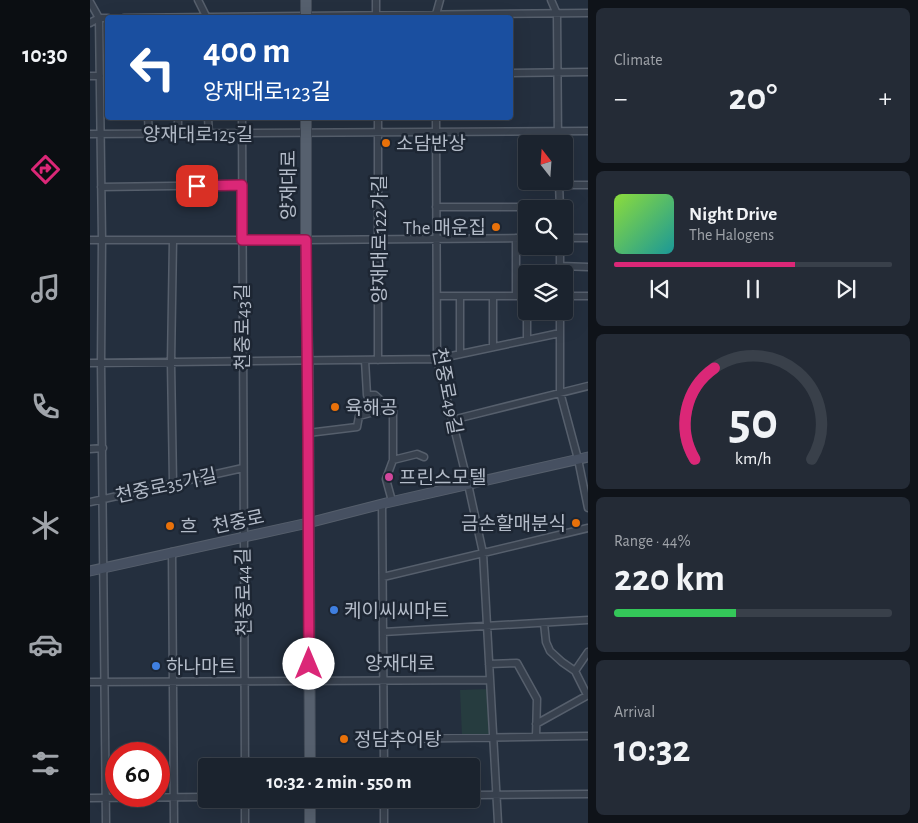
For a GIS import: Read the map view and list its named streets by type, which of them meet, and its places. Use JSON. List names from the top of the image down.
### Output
{
  "streets": {
    "main road": ["양재대로", "천중로"],
    "street": [
      "양재대로125길",
      "양재대로122가길",
      "천중로43길",
      "천중로49길",
      "천중로35가길",
      "천중로44길"
    ]
  },
  "crossings": [
    ["양재대로125길", "양재대로"],
    ["양재대로125길", "양재대로122가길"],
    ["양재대로125길", "천중로43길"],
    ["양재대로125길", "천중로49길"],
    ["양재대로", "천중로49길"],
    ["양재대로", "천중로"],
    ["천중로43길", "천중로35가길"],
    ["천중로43길", "천중로"],
    ["천중로43길", "천중로44길"],
    ["천중로49길", "천중로"],
    ["천중로", "천중로44길"]
  ],
  "places": [
    "소담반상",
    "The 매운집",
    "육해공",
    "프린스모텔",
    "금손할매분식",
    "흐",
    "케이씨씨마트",
    "하나마트",
    "정담추어탕"
  ],
  "north": "top",
  "page": {
    "tabs": "10:30",
    "tile": [
      "Climate",
      ["Range · 44%", "220 km"],
      ["Arrival", "10:32"]
    ],
    "turn": ["400 m", "양재대로123길"],
    "heat": ["−", "20°", "+"],
    "song": ["Night Drive", "The Halogens"],
    "limit": "60",
    "trip": "10:32 · 2 min · 550 m",
    "gauge": ["50", "km/h"]
  }
}
